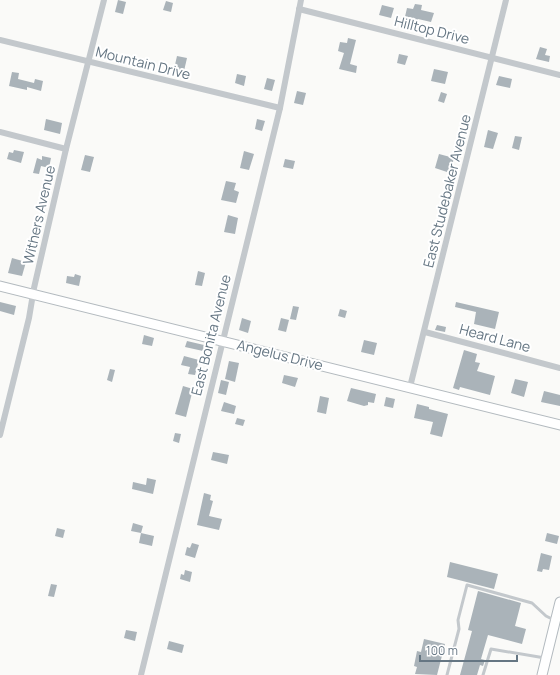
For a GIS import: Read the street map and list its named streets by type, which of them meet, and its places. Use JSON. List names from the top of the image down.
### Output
{
  "streets": {
    "street": [
      "Hilltop Drive",
      "Mountain Drive",
      "East Studebaker Avenue",
      "Withers Avenue",
      "East Bonita Avenue",
      "Heard Lane",
      "Angelus Drive"
    ]
  },
  "crossings": [
    ["Hilltop Drive", "East Studebaker Avenue"],
    ["Hilltop Drive", "East Bonita Avenue"],
    ["Mountain Drive", "Withers Avenue"],
    ["Mountain Drive", "East Bonita Avenue"],
    ["East Studebaker Avenue", "Heard Lane"],
    ["East Studebaker Avenue", "Angelus Drive"],
    ["Withers Avenue", "Angelus Drive"],
    ["East Bonita Avenue", "Angelus Drive"]
  ],
  "scale_bar": "100 m"
}
